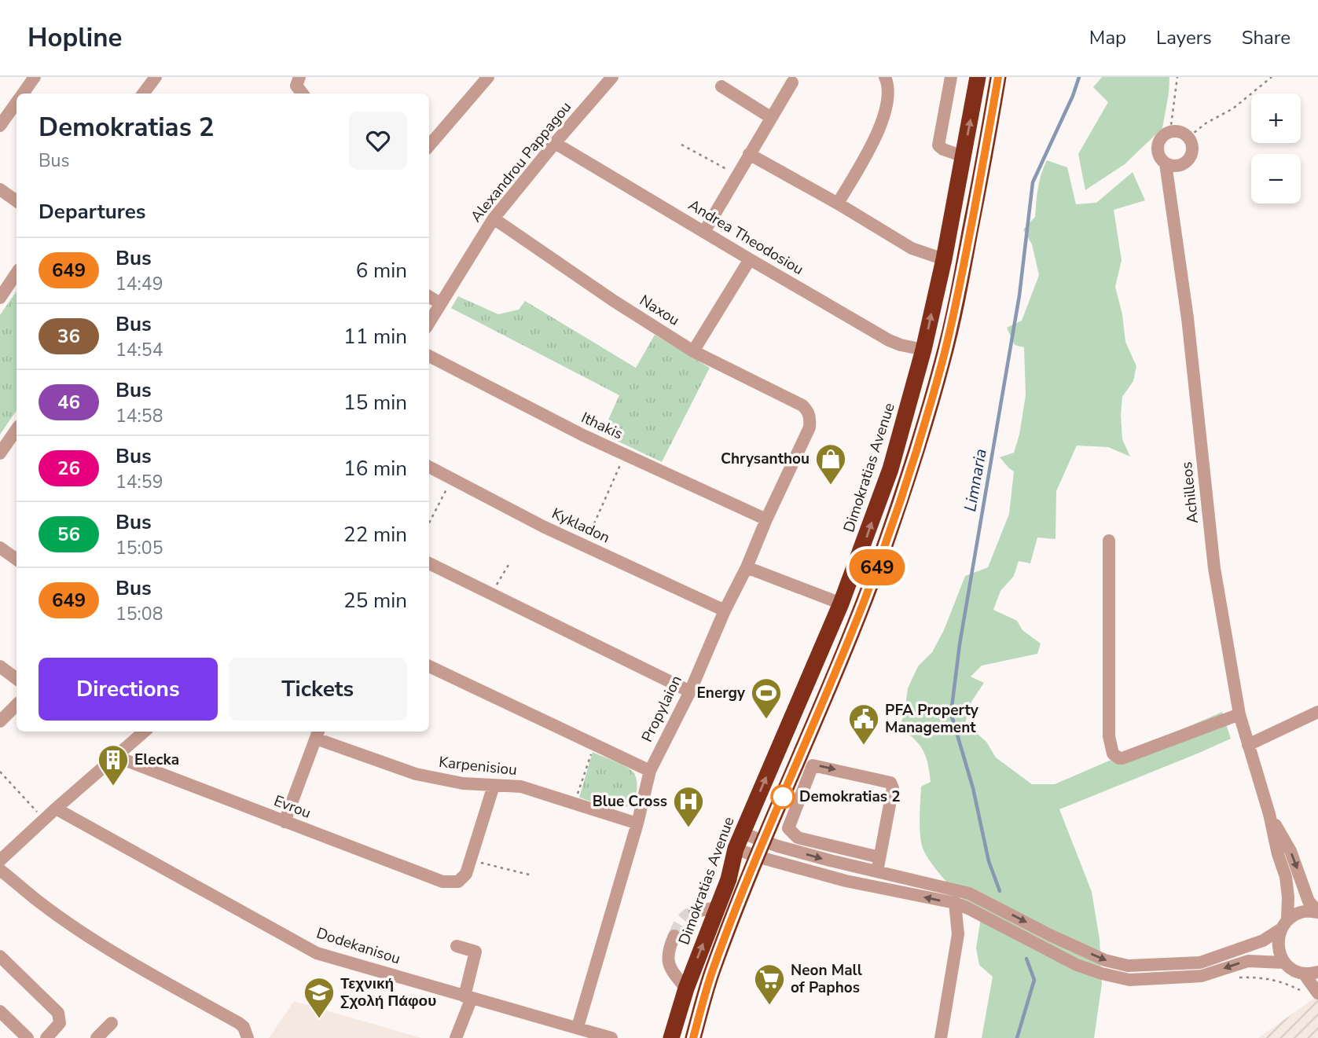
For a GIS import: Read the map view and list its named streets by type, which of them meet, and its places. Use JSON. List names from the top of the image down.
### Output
{
  "streets": {
    "highway": ["Dimokratias Avenue"],
    "street": [
      "Alexandrou Pappagou",
      "Andrea Theodosiou",
      "Naxou",
      "Ithakis",
      "Achilleos",
      "Kykladon",
      "Propylaion",
      "Karpenisiou",
      "Evrou",
      "Dodekanisou"
    ]
  },
  "crossings": [
    ["Alexandrou Pappagou", "Andrea Theodosiou"],
    ["Alexandrou Pappagou", "Naxou"],
    ["Andrea Theodosiou", "Dimokratias Avenue"],
    ["Naxou", "Propylaion"],
    ["Ithakis", "Propylaion"],
    ["Kykladon", "Propylaion"],
    ["Propylaion", "Karpenisiou"],
    ["Propylaion", "Dodekanisou"]
  ],
  "water": ["Limnaria"],
  "places": {
    "shop": ["Chrysanthou"],
    "sports": ["Energy"],
    "public building": ["PFA Property Management"],
    "building": ["Elecka"],
    "other": ["Demokratias 2"],
    "hospital": ["Blue Cross"],
    "supermarket": ["Neon Mall of Paphos"],
    "school or university": ["Τεχνική Σχολή Πάφου"]
  },
  "lines": ["bus line 649"],
  "page": {
    "header": "Hopline",
    "nav": ["Map", "Layers", "Share"],
    "on_map": "649",
    "map_buttons": ["+", "−"],
    "heading": [
      ["Demokratias 2", "Bus"],
      "Departures"
    ],
    "list": [
      {
        "mark": "649",
        "name": "Bus",
        "note": "14:49",
        "value": "6 min"
      },
      {
        "mark": "36",
        "name": "Bus",
        "note": "14:54",
        "value": "11 min"
      },
      {
        "mark": "46",
        "name": "Bus",
        "note": "14:58",
        "value": "15 min"
      },
      {
        "mark": "26",
        "name": "Bus",
        "note": "14:59",
        "value": "16 min"
      },
      {
        "mark": "56",
        "name": "Bus",
        "note": "15:05",
        "value": "22 min"
      },
      {
        "mark": "649",
        "name": "Bus",
        "note": "15:08",
        "value": "25 min"
      }
    ],
    "buttons": ["Directions", "Tickets"]
  }
}
